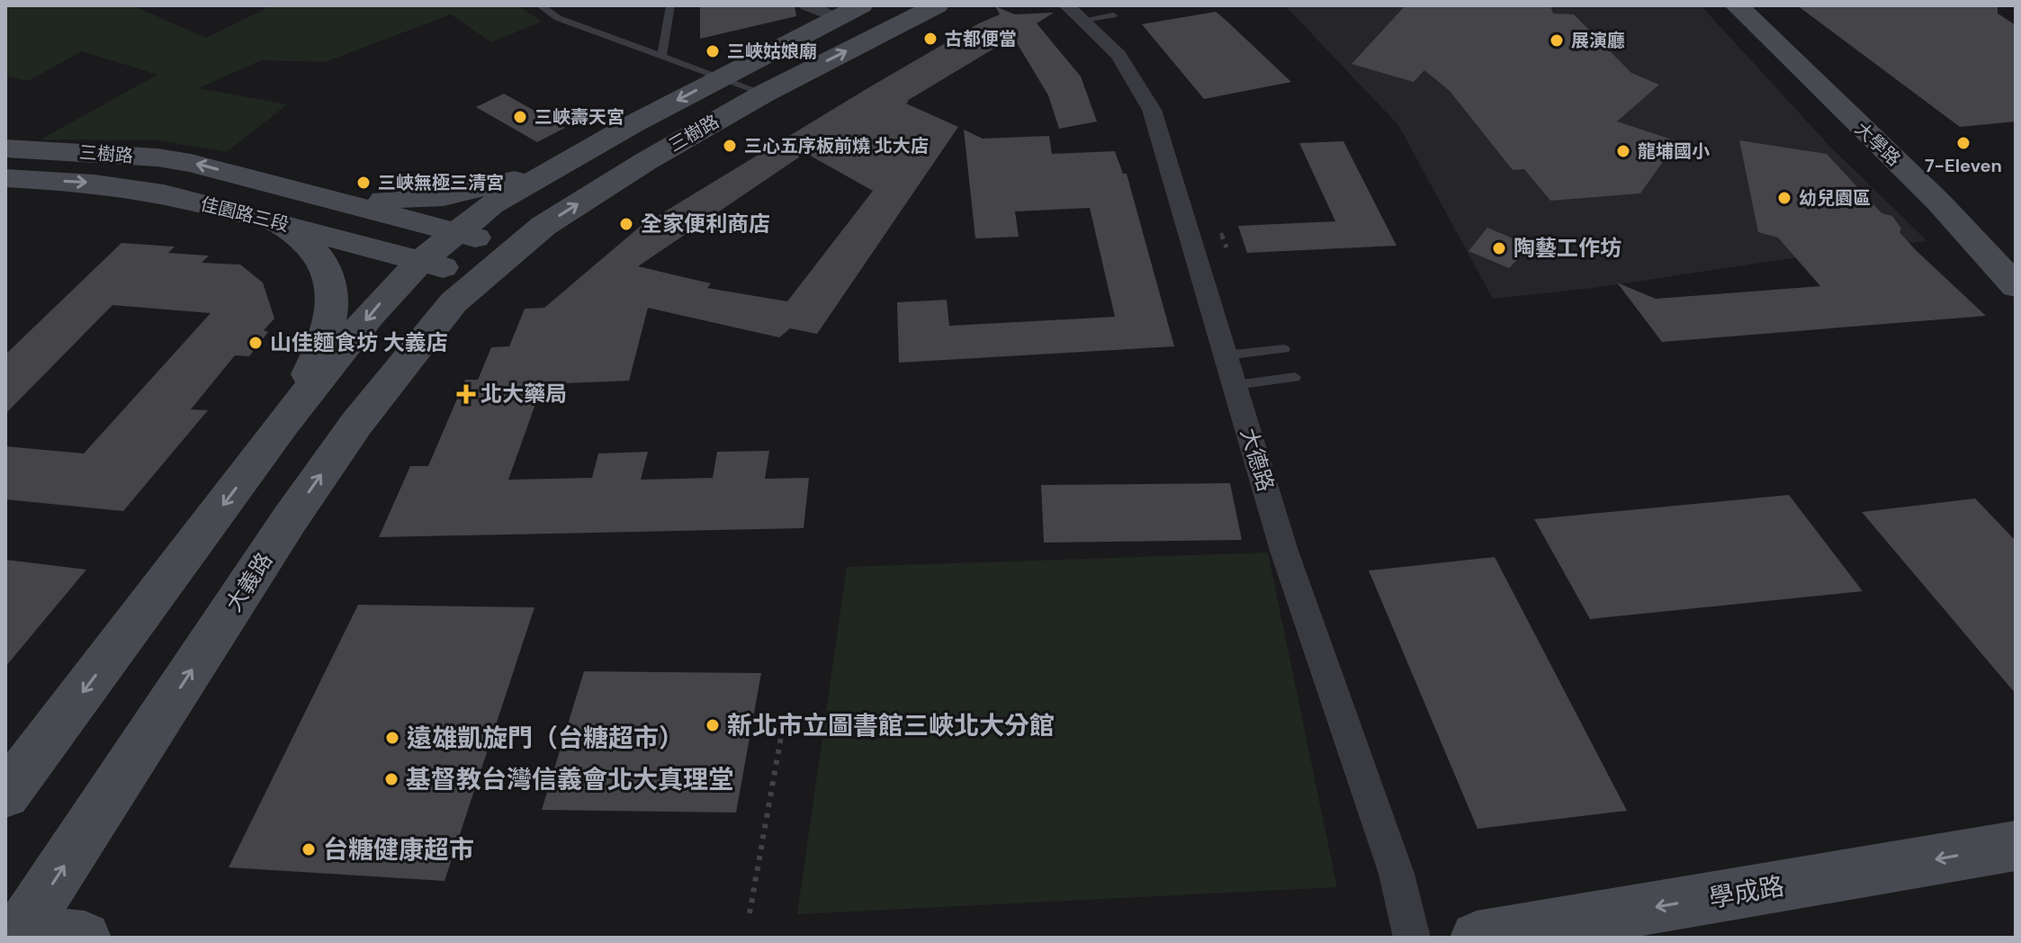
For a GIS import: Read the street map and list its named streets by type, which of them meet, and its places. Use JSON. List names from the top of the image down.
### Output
{
  "streets": {
    "street": [
      "三樹路",
      "大學路",
      "佳園路三段",
      "大德路",
      "大義路",
      "學成路"
    ]
  },
  "crossings": [
    ["三樹路", "大義路"],
    ["佳園路三段", "大義路"]
  ],
  "one_way": ["佳園路三段", "學成路"],
  "places": {
    "other": [
      "古都便當",
      "展演廳",
      "三峽姑娘廟",
      "三峽壽天宮",
      "7-Eleven",
      "三心五序板前燒 北大店",
      "龍埔國小",
      "三峽無極三清宮",
      "幼兒園區",
      "全家便利商店",
      "陶藝工作坊",
      "山佳麵食坊 大義店",
      "新北市立圖書館三峽北大分館",
      "遠雄凱旋門（台糖超市）",
      "基督教台灣信義會北大真理堂",
      "台糖健康超市"
    ],
    "health": ["北大藥局"]
  }
}
